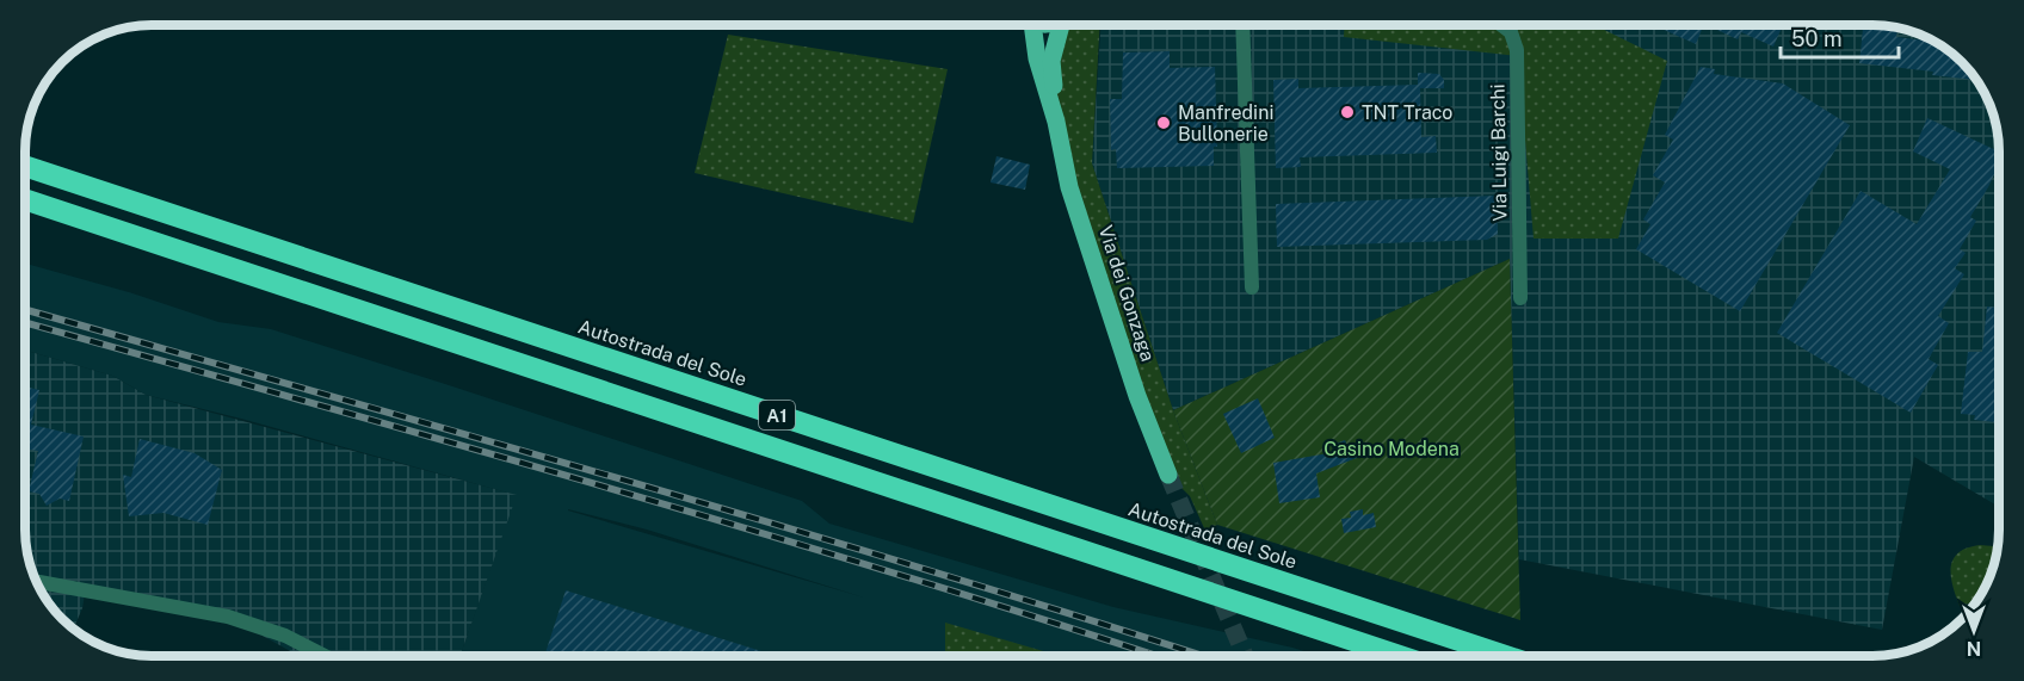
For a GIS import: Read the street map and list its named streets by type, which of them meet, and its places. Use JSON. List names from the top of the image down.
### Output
{
  "streets": {
    "highway": ["Autostrada del Sole", "A1"],
    "main road": ["Via dei Gonzaga"],
    "street": ["Via Luigi Barchi"]
  },
  "parks": ["Casino Modena"],
  "places": ["TNT Traco", "Manfredini Bullonerie"],
  "scale_bar": "50 m",
  "north": "bottom"
}
